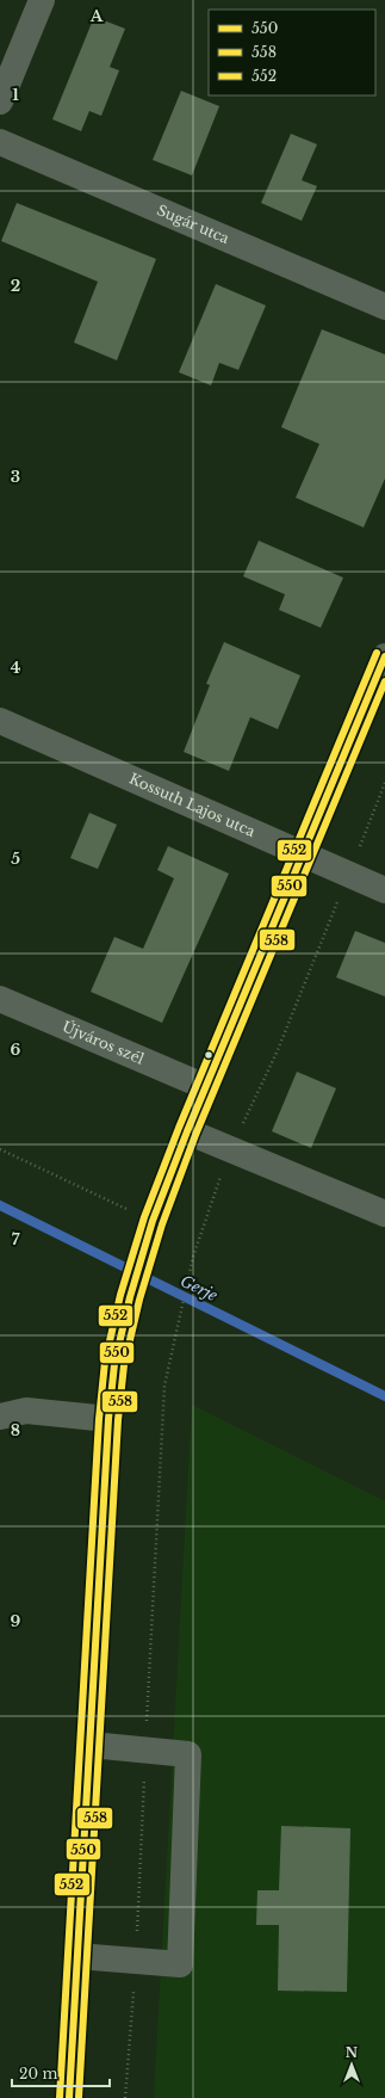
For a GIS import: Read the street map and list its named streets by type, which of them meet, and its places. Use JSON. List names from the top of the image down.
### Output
{
  "streets": {
    "street": ["Sugár utca", "Kossuth Lajos utca", "Újváros szél"]
  },
  "water": ["Gerje"],
  "lines": ["transit line 552", "transit line 550", "transit line 558"],
  "legend": ["550", "558", "552"],
  "scale_bar": "20 m",
  "north": "top",
  "grid": {
    "columns": ["A"],
    "rows": [
      "1",
      "2",
      "3",
      "4",
      "5",
      "6",
      "7",
      "8",
      "9"
    ]
  }
}
